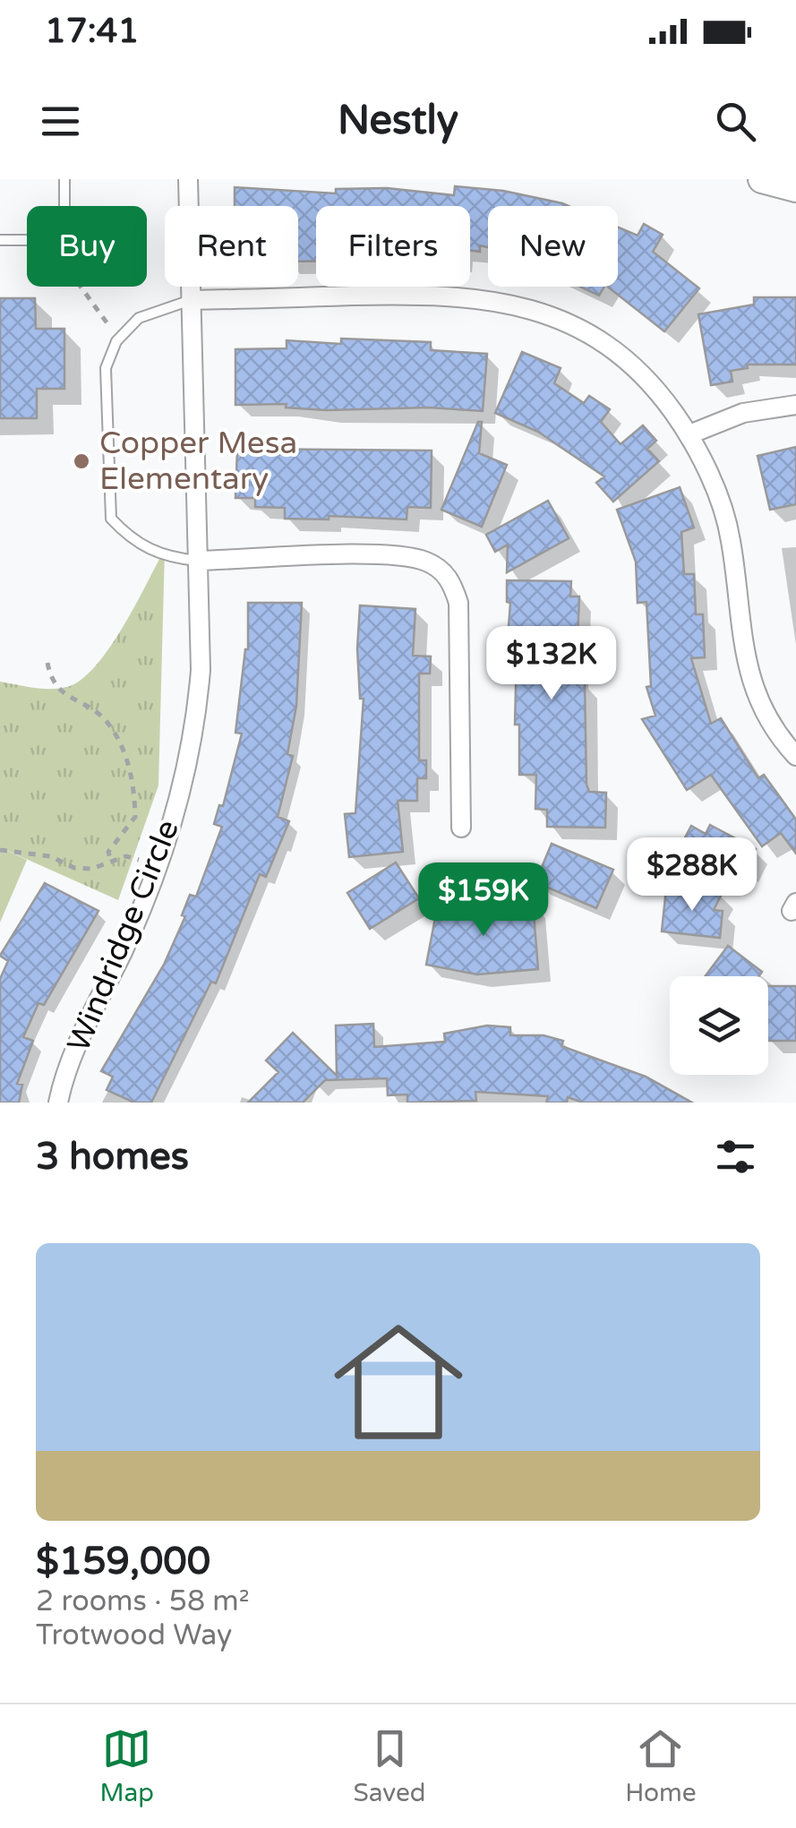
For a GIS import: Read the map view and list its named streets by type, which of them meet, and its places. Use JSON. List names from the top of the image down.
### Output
{
  "streets": {
    "street": ["Windridge Circle"]
  },
  "places": ["Copper Mesa Elementary"],
  "page": {
    "status": "17:41",
    "header": "Nestly",
    "chip": [
      "Buy",
      "Rent",
      "Filters",
      "New"
    ],
    "price": ["$132K", "$288K", "$159K"],
    "heading": "3 homes",
    "list": [
      {
        "name": "$159,000",
        "note": "2 rooms · 58 m² · Trotwood Way"
      }
    ],
    "tabs": ["Map", "Saved", "Home"]
  }
}
